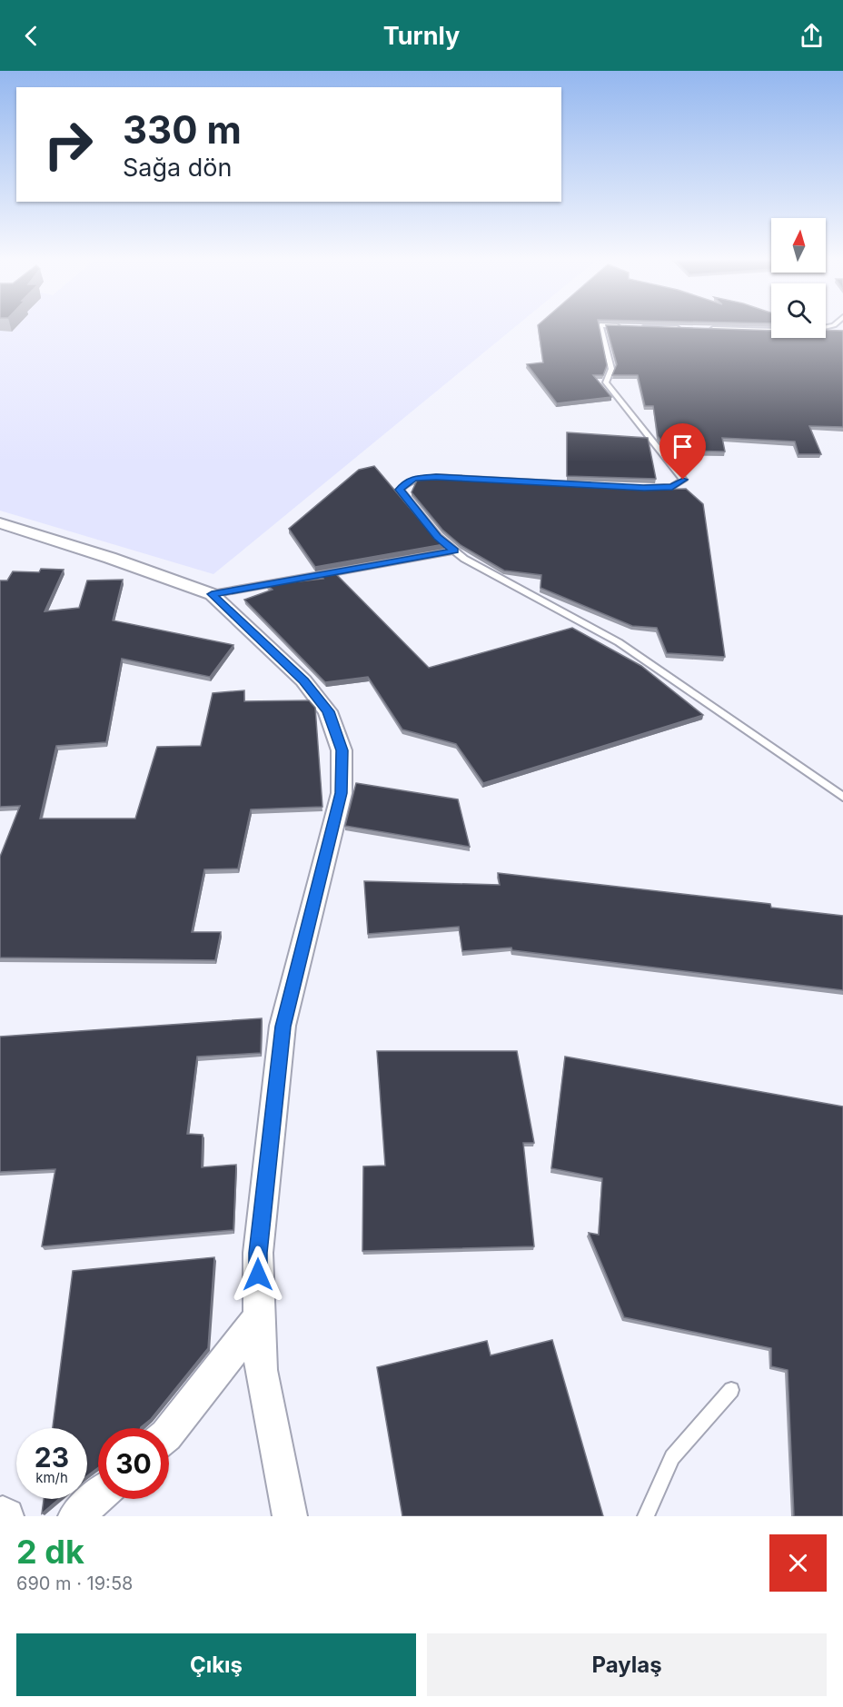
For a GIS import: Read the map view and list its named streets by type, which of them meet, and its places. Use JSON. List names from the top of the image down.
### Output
{
  "north": "top",
  "page": {
    "header": "Turnly",
    "turn": ["330 m", "Sağa dön"],
    "speed": "23 km/h",
    "limit": "30",
    "heading": ["2 dk", "690 m · 19:58"],
    "buttons": ["Çıkış", "Paylaş"]
  }
}
